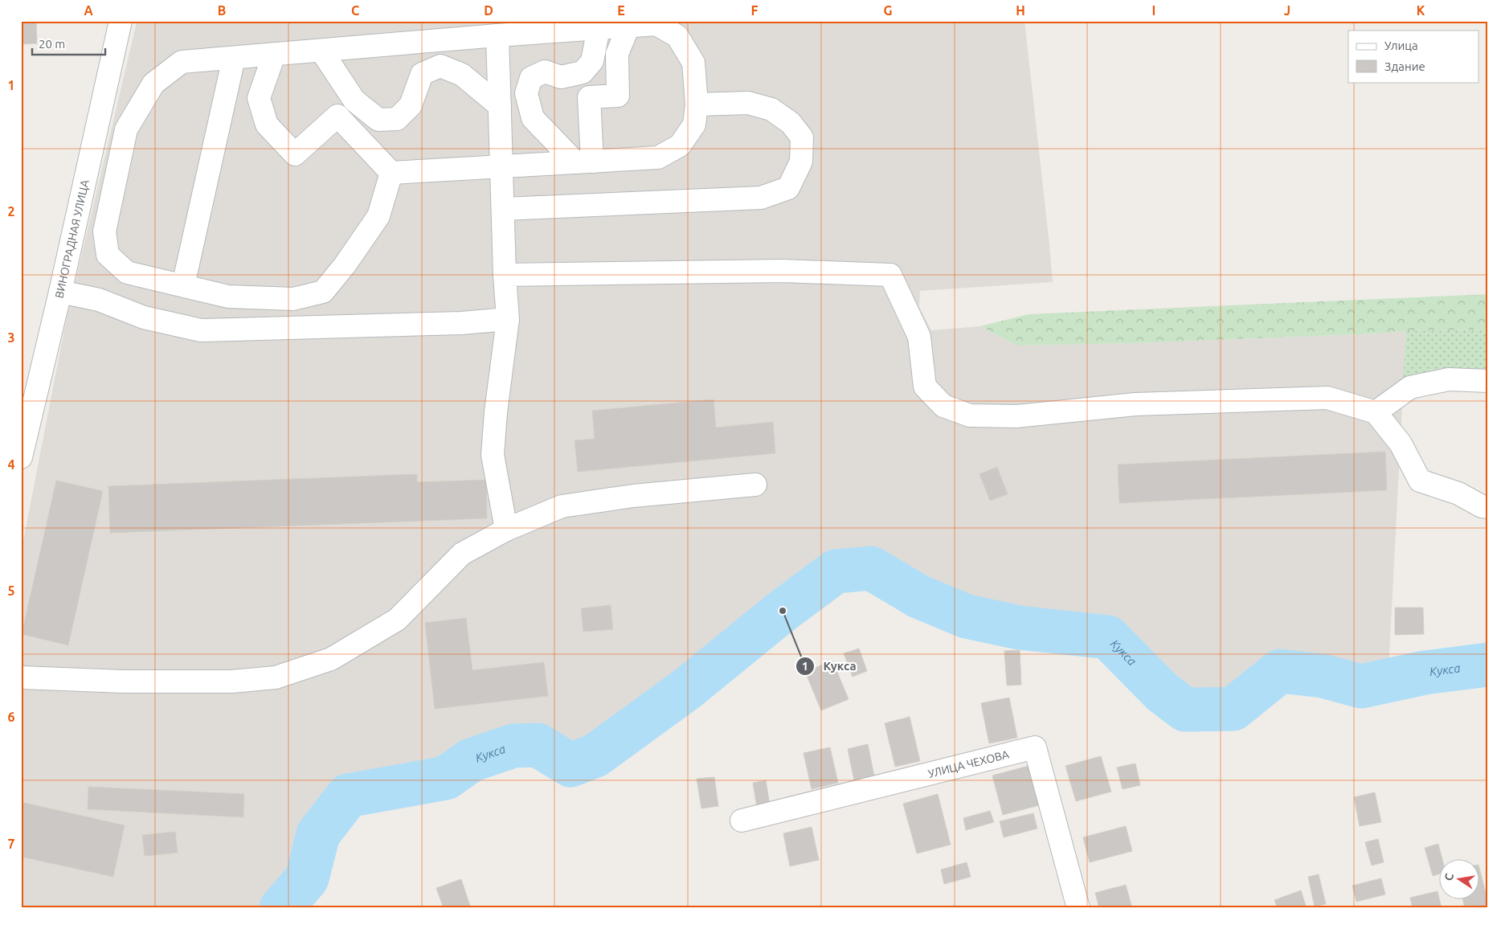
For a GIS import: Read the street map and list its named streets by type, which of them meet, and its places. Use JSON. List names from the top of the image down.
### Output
{
  "streets": {
    "street": ["ВИНОГРАДНАЯ УЛИЦА", "УЛИЦА ЧЕХОВА"]
  },
  "water": ["Кукса"],
  "places": ["Кукса"],
  "legend": ["Улица", "Здание"],
  "scale_bar": "20 m",
  "north": "left",
  "grid": {
    "columns": [
      "A",
      "B",
      "C",
      "D",
      "E",
      "F",
      "G",
      "H",
      "I",
      "J",
      "K"
    ],
    "rows": [
      "1",
      "2",
      "3",
      "4",
      "5",
      "6",
      "7"
    ]
  }
}
